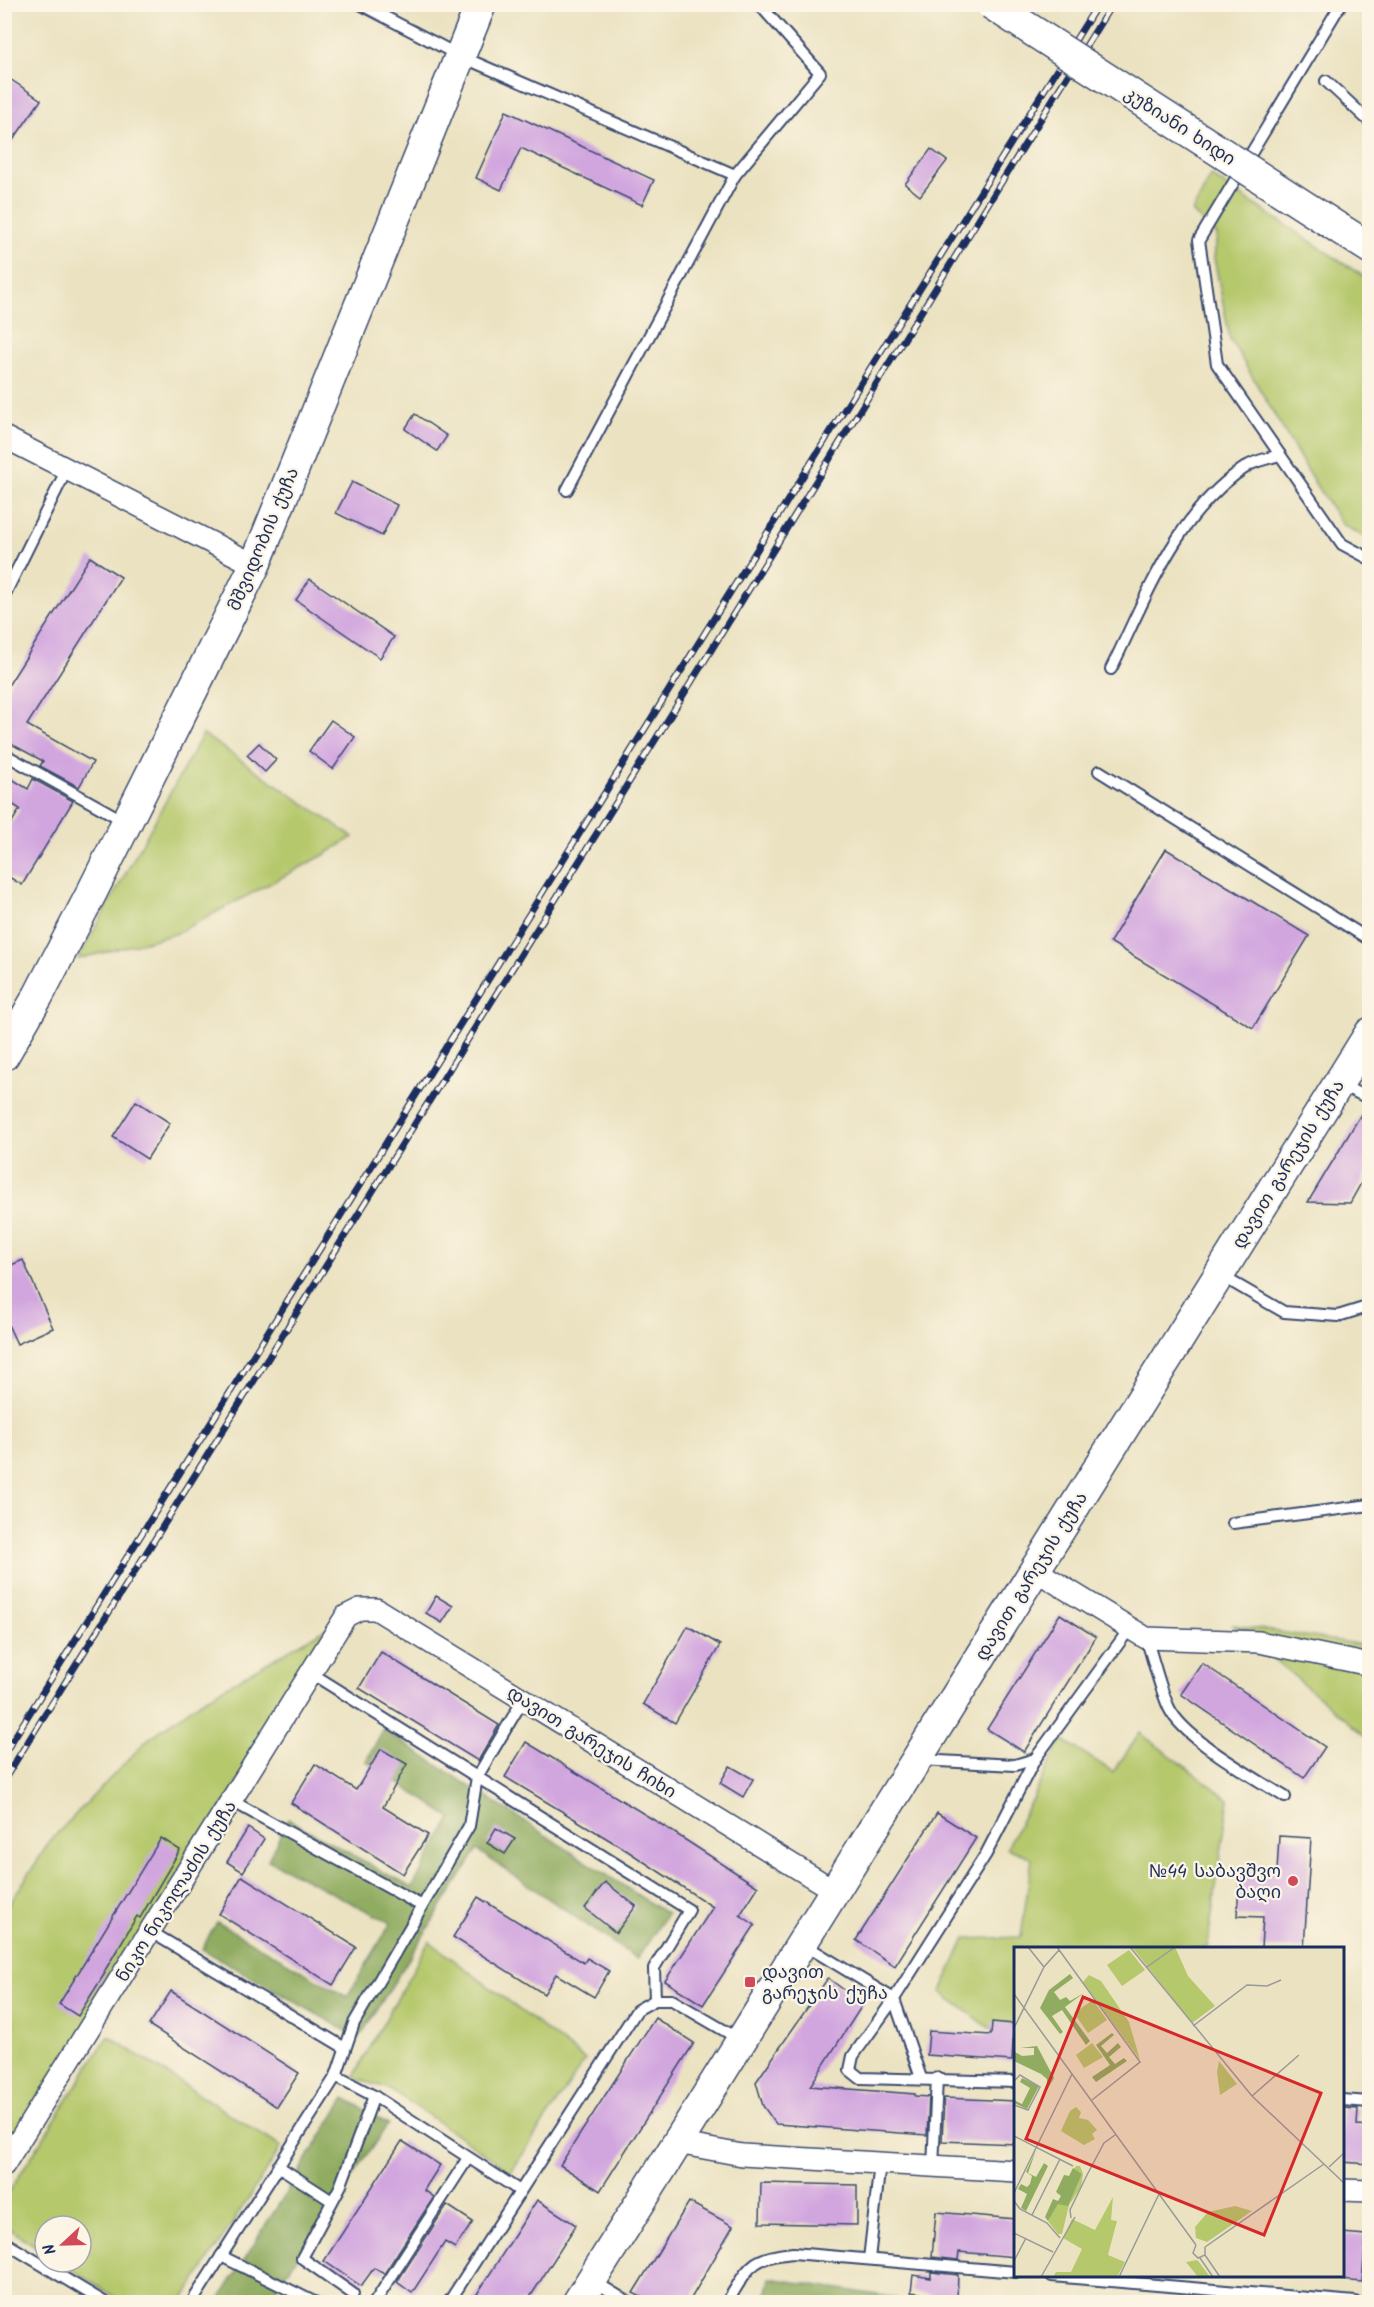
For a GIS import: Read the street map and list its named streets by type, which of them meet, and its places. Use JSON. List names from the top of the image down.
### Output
{
  "streets": {
    "main road": ["კუზიანი ხიდი", "მშვიდობის ქუჩა", "დავით გარეჯის ქუჩა"],
    "street": ["დავით გარეჯის ჩიხი", "ნიკო ნიკოლაძის ქუჩა"]
  },
  "crossings": [
    ["დავით გარეჯის ქუჩა", "დავით გარეჯის ჩიხი"],
    ["დავით გარეჯის ჩიხი", "ნიკო ნიკოლაძის ქუჩა"]
  ],
  "places": {
    "other": ["№44 საბავშვო ბაღი"],
    "transit": ["დავით გარეჯის ქუჩა"]
  },
  "north": "left"
}
